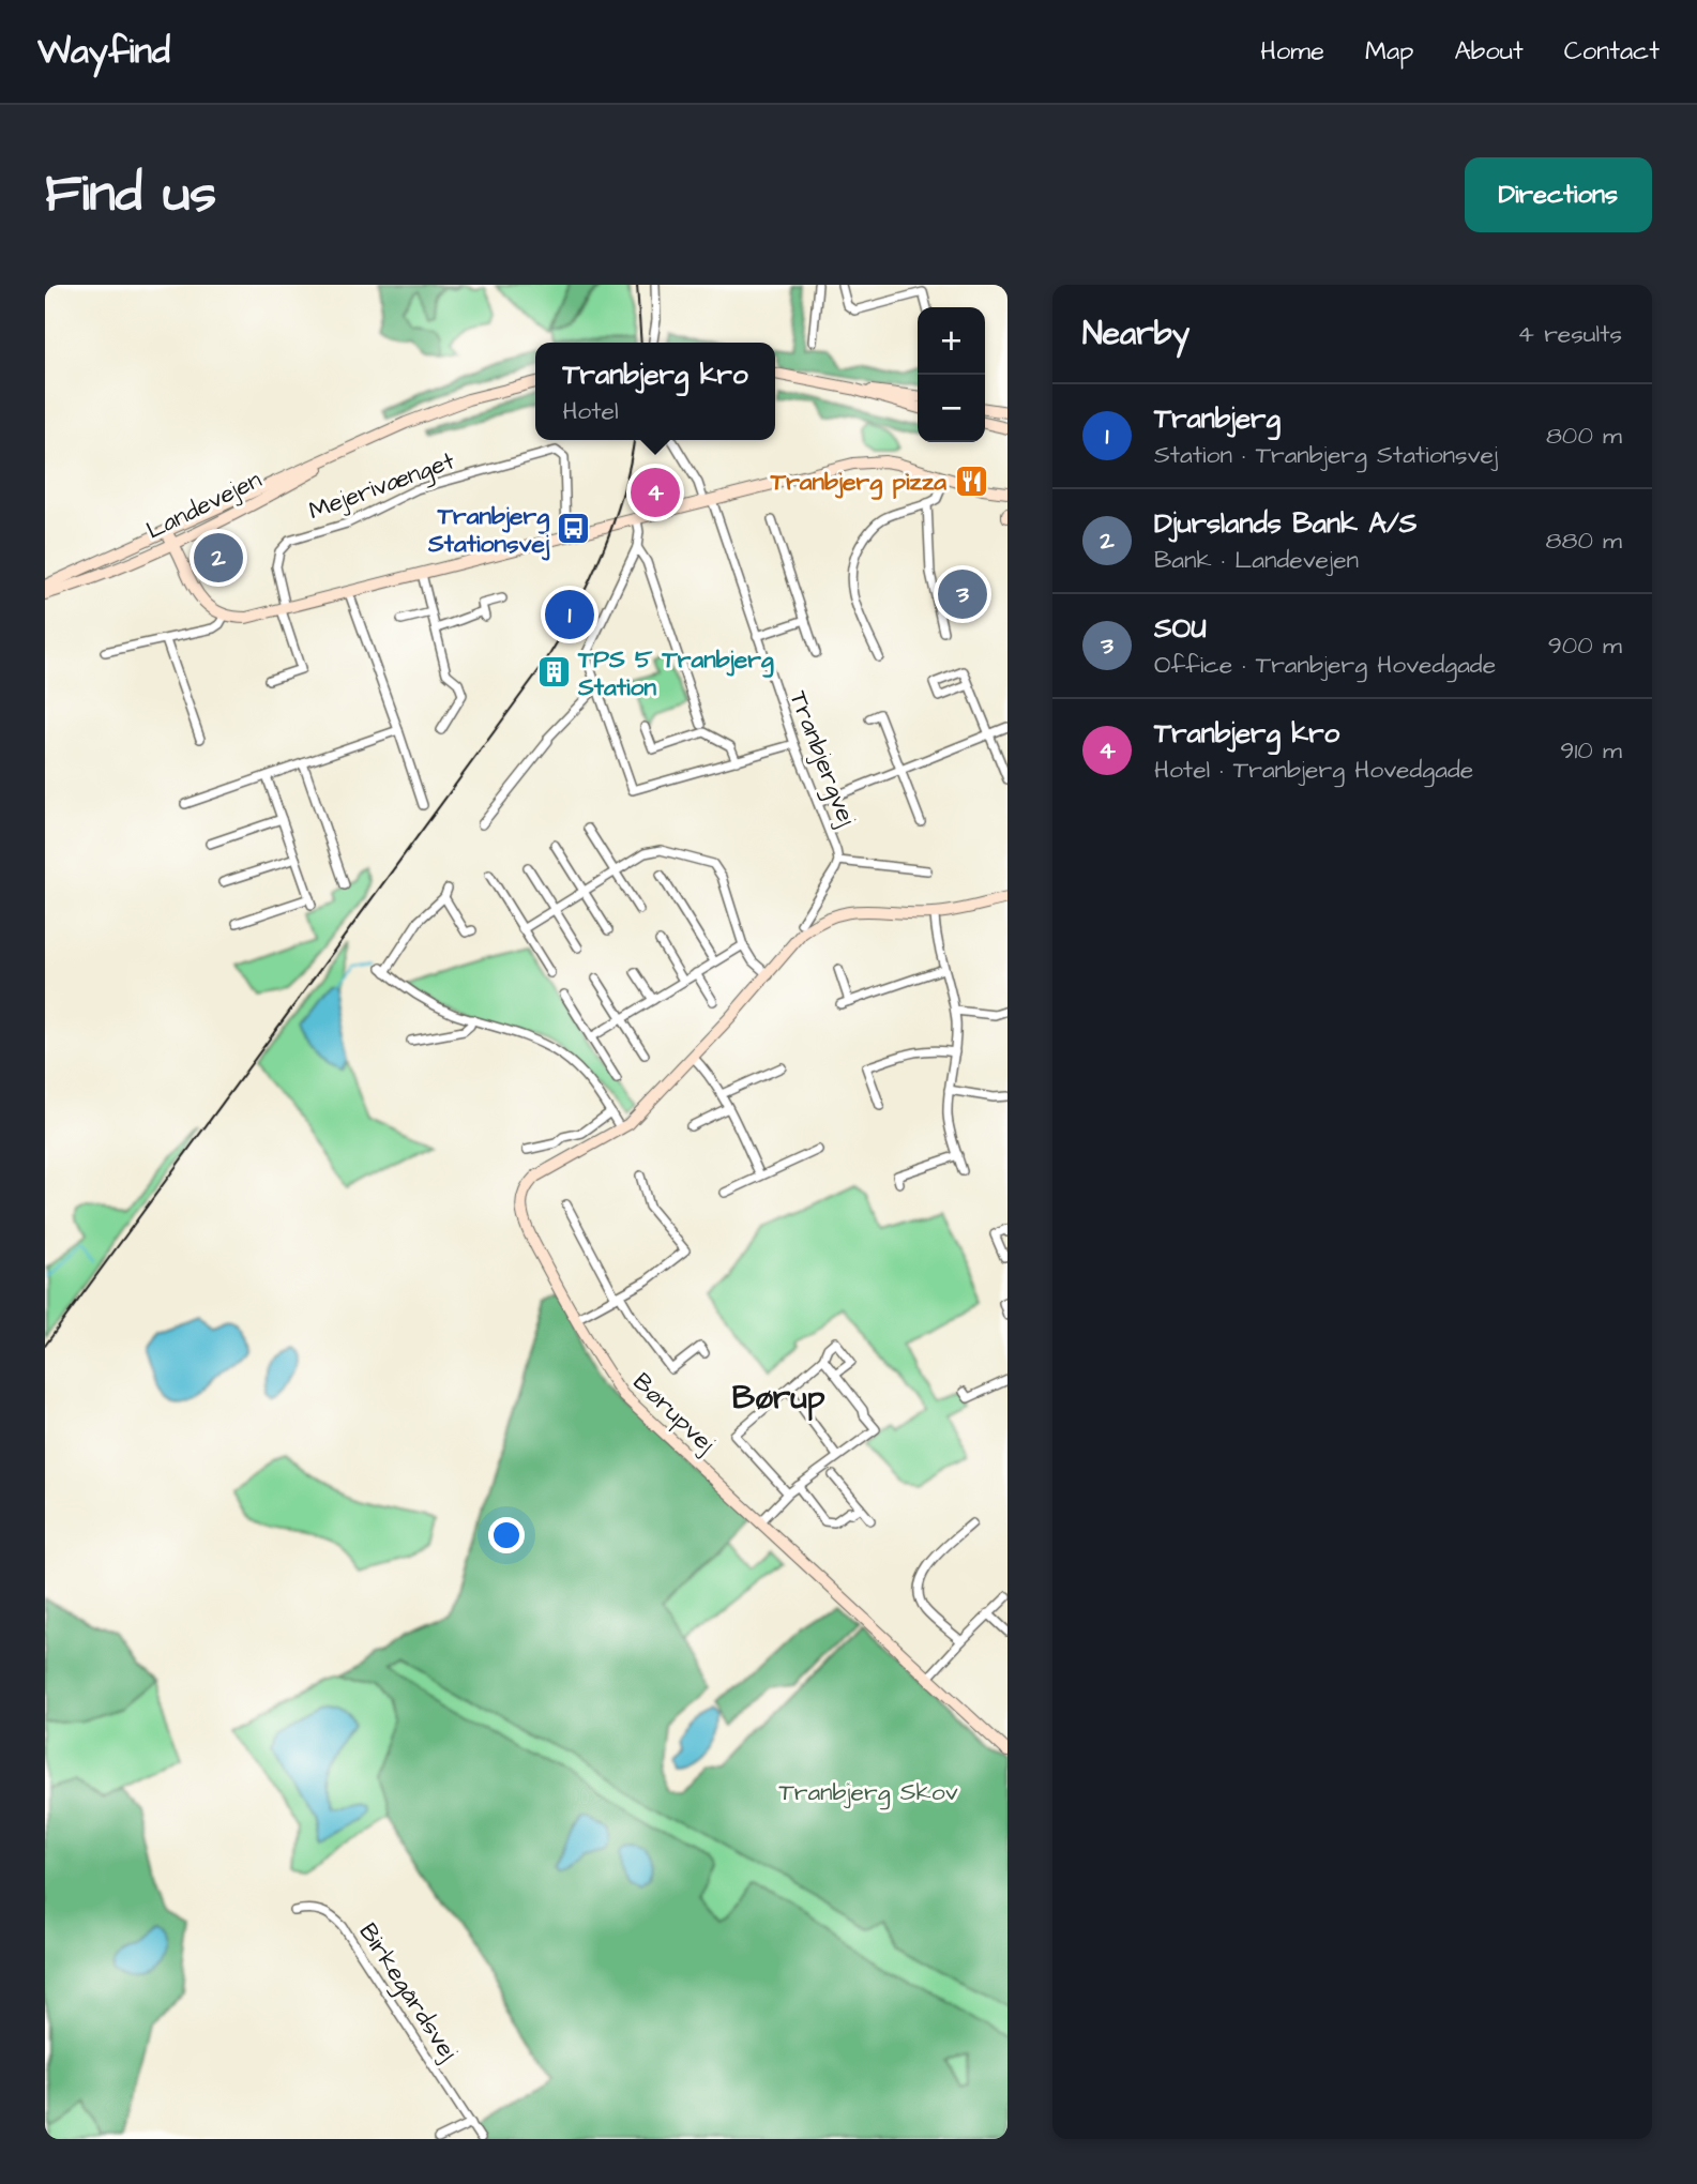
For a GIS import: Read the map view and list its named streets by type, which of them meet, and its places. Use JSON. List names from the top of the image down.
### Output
{
  "streets": {
    "street": [
      "Mejerivænget",
      "Landevejen",
      "Tranbjergvej",
      "Børupvej",
      "Birkegårdsvej"
    ]
  },
  "districts": ["Børup"],
  "parks": ["Tranbjerg Skov"],
  "places": {
    "restaurant": ["Tranbjerg pizza"],
    "bus stop": ["Tranbjerg Stationsvej"],
    "building": ["TPS 5 Tranbjerg Station"]
  },
  "page": {
    "header": "Wayfind",
    "nav": [
      "Home",
      "Map",
      "About",
      "Contact"
    ],
    "buttons": "Directions",
    "title": "Find us",
    "heading": ["Nearby", "4 results"],
    "map_buttons": ["+", "−"],
    "popup": ["Tranbjerg kro", "Hotel"],
    "list": [
      {
        "mark": "1",
        "name": "Tranbjerg",
        "note": "Station · Tranbjerg Stationsvej",
        "value": "800 m"
      },
      {
        "mark": "2",
        "name": "Djurslands Bank A/S",
        "note": "Bank · Landevejen",
        "value": "880 m"
      },
      {
        "mark": "3",
        "name": "SOU",
        "note": "Office · Tranbjerg Hovedgade",
        "value": "900 m"
      },
      {
        "mark": "4",
        "name": "Tranbjerg kro",
        "note": "Hotel · Tranbjerg Hovedgade",
        "value": "910 m"
      }
    ],
    "pins": [
      "4",
      "2",
      "3",
      "1"
    ]
  }
}
